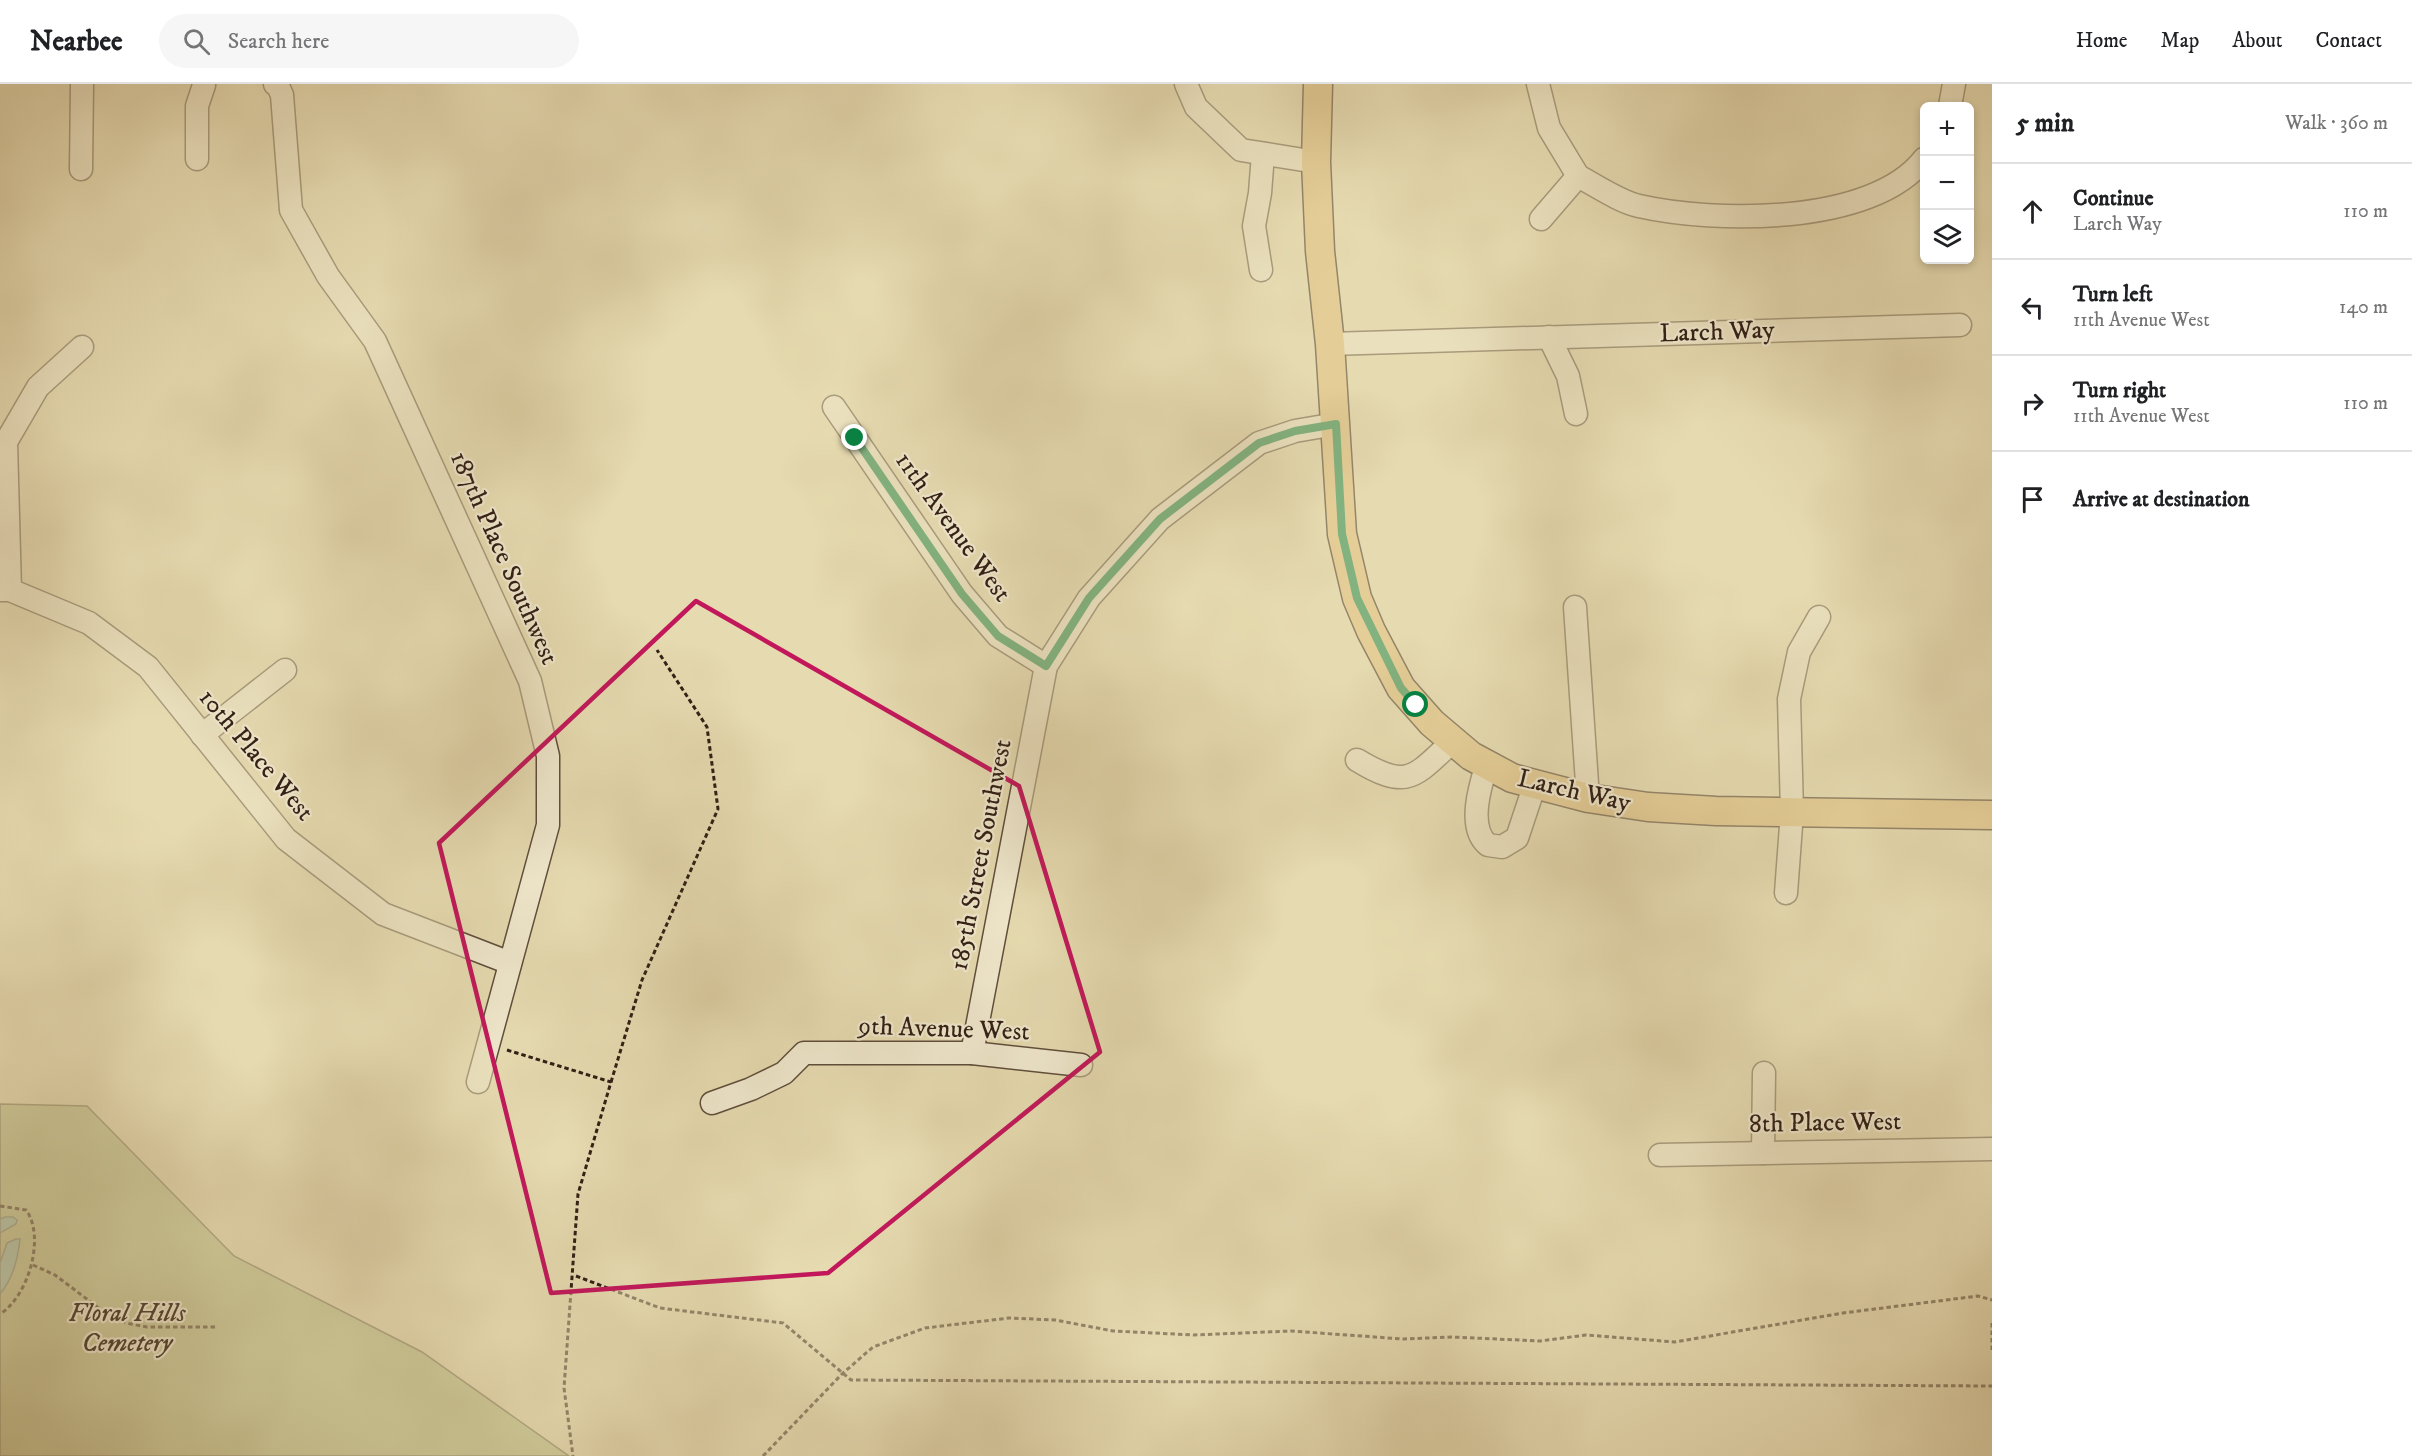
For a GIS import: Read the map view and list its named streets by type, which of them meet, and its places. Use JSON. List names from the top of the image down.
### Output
{
  "streets": {
    "main road": ["Larch Way"],
    "street": [
      "11th Avenue West",
      "187th Place Southwest",
      "10th Place West",
      "185th Street Southwest",
      "9th Avenue West",
      "8th Place West"
    ]
  },
  "crossings": [
    ["11th Avenue West", "185th Street Southwest"],
    ["187th Place Southwest", "10th Place West"],
    ["185th Street Southwest", "9th Avenue West"]
  ],
  "parks": ["Floral Hills Cemetery"],
  "page": {
    "header": "Nearbee",
    "search": "Search here",
    "nav": [
      "Home",
      "Map",
      "About",
      "Contact"
    ],
    "heading": ["5 min", "Walk · 360 m"],
    "map_buttons": ["+", "−"],
    "list": [
      ["Continue", "Larch Way", "110 m"],
      ["Turn left", "11th Avenue West", "140 m"],
      ["Turn right", "11th Avenue West", "110 m"],
      "Arrive at destination"
    ]
  }
}
